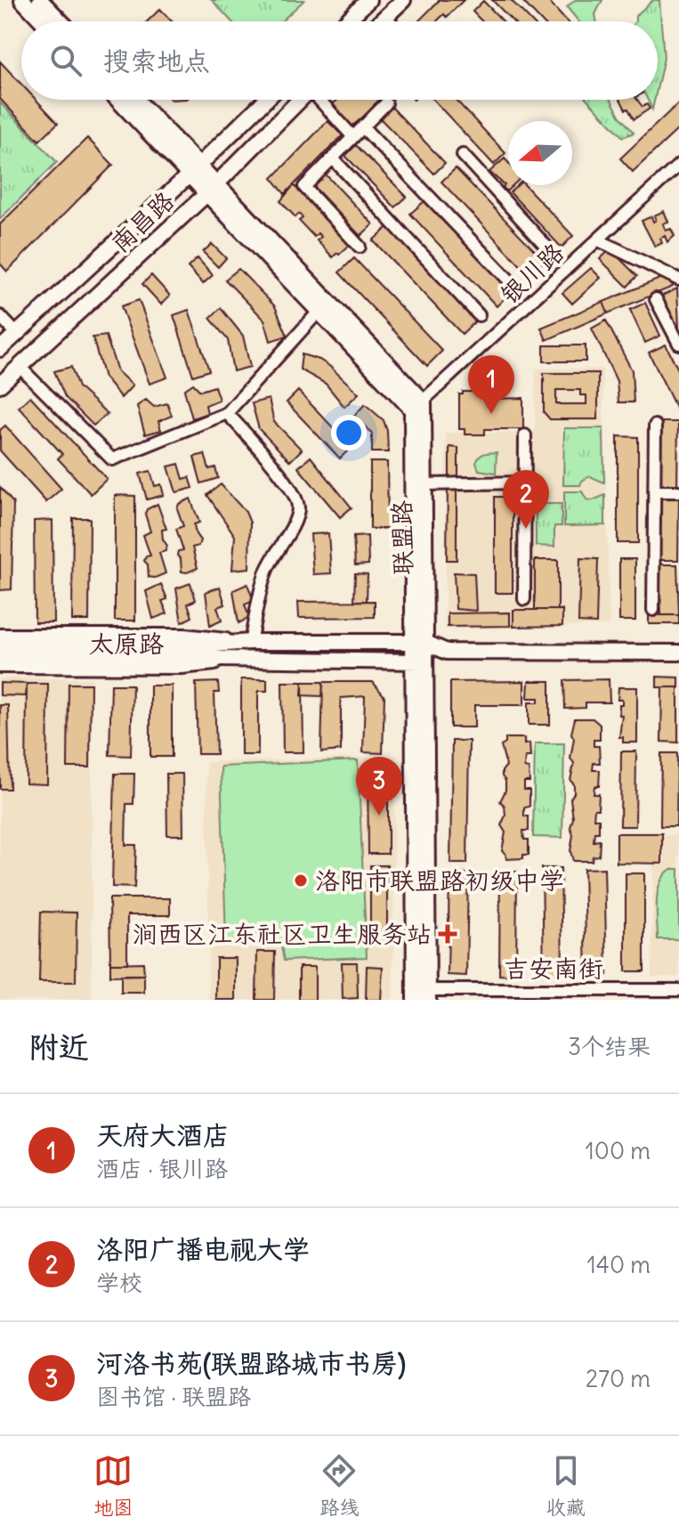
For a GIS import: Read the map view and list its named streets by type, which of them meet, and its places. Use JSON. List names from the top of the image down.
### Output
{
  "streets": {
    "main road": ["南昌路", "联盟路", "太原路"],
    "street": ["银川路", "吉安南街"]
  },
  "crossings": [
    ["银川路", "联盟路"],
    ["联盟路", "太原路"],
    ["联盟路", "吉安南街"]
  ],
  "places": {
    "other": ["洛阳市联盟路初级中学"],
    "health": ["涧西区江东社区卫生服务站"]
  },
  "north": "left",
  "page": {
    "search": "搜索地点",
    "pins": ["1", "2", "3"],
    "heading": ["附近", "3个结果"],
    "list": [
      {
        "mark": "1",
        "name": "天府大酒店",
        "note": "酒店 · 银川路",
        "value": "100 m"
      },
      {
        "mark": "2",
        "name": "洛阳广播电视大学",
        "note": "学校",
        "value": "140 m"
      },
      {
        "mark": "3",
        "name": "河洛书苑(联盟路城市书房)",
        "note": "图书馆 · 联盟路",
        "value": "270 m"
      }
    ],
    "nav": ["地图", "路线", "收藏"]
  }
}
